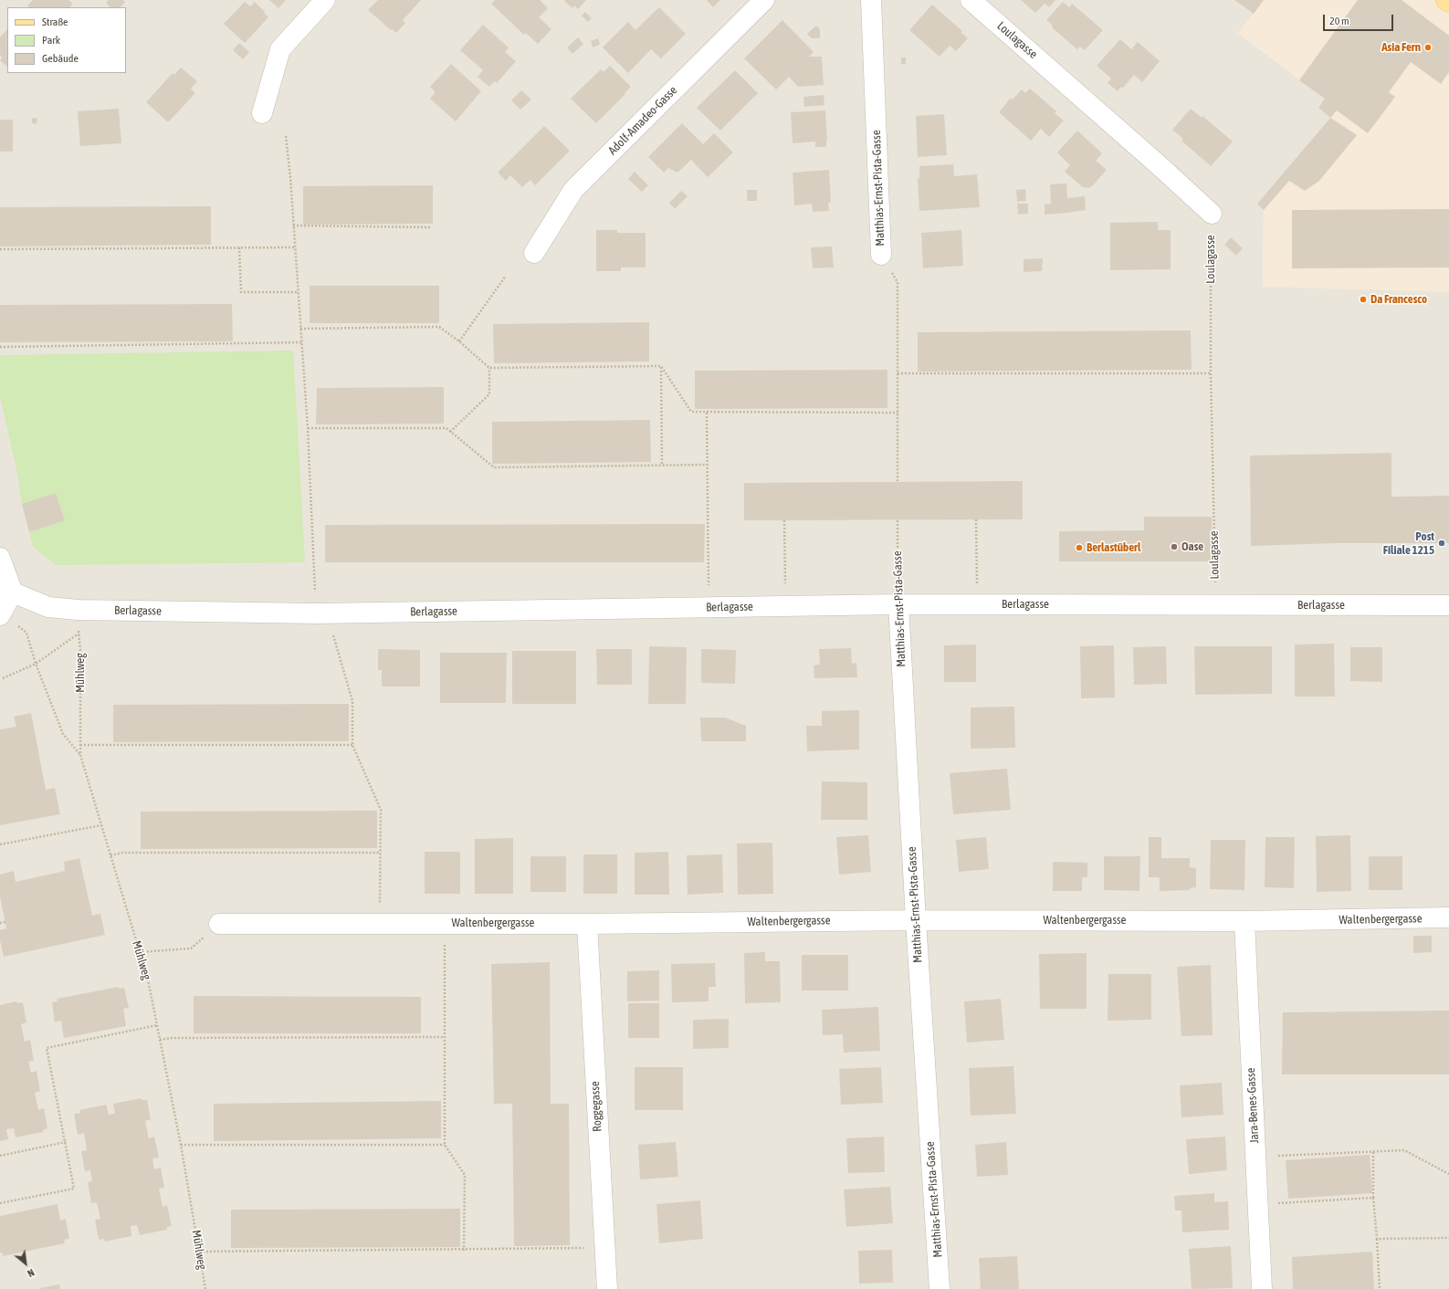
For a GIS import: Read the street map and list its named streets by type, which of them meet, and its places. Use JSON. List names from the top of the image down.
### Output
{
  "streets": {
    "street": [
      "Loulagasse",
      "Adolf-Amadeo-Gasse",
      "Matthias-Ernst-Pista-Gasse",
      "Berlagasse",
      "Waltenbergergasse",
      "Jara-Benes-Gasse",
      "Roggegasse"
    ],
    "path": ["Mühlweg"]
  },
  "crossings": [
    ["Loulagasse", "Berlagasse"],
    ["Matthias-Ernst-Pista-Gasse", "Berlagasse"],
    ["Matthias-Ernst-Pista-Gasse", "Waltenbergergasse"],
    ["Waltenbergergasse", "Jara-Benes-Gasse"],
    ["Waltenbergergasse", "Roggegasse"]
  ],
  "places": [
    "Asia Fern",
    "Da Francesco",
    "Post Filiale 1215",
    "Oase",
    "Berlastüberl"
  ],
  "legend": ["Straße", "Park", "Gebäude"],
  "scale_bar": "20 m",
  "north": "bottom right"
}
